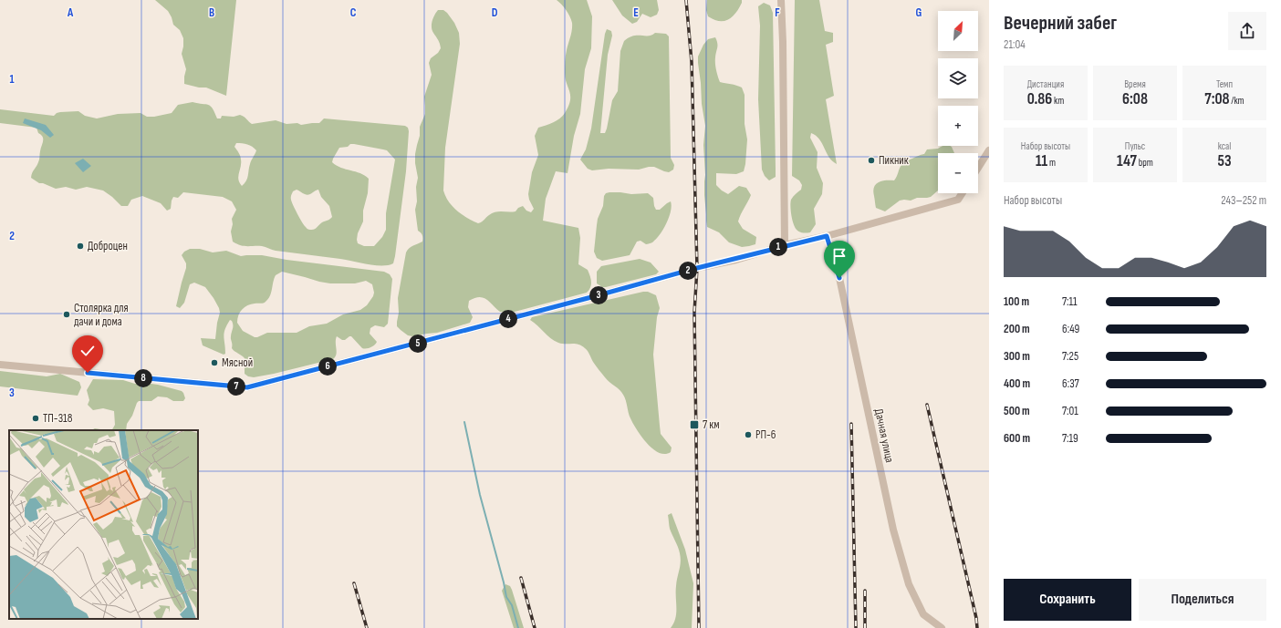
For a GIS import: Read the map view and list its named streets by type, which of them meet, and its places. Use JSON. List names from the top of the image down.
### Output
{
  "streets": {
    "street": ["Дачная улица"]
  },
  "places": {
    "other": [
      "Пикник",
      "Доброцен",
      "Столярка для дачи и дома",
      "Мясной",
      "ТП-318",
      "РП-6"
    ],
    "transit": ["7 км"]
  },
  "north": "top right",
  "page": {
    "heading": ["Вечерний забег", "21:04"],
    "map_buttons": ["+", "−"],
    "stats": [
      ["Дистанция", "0.86 km"],
      ["Время", "6:08"],
      ["Темп", "7:08 /km"],
      ["Набор высоты", "11 m"],
      ["Пульс", "147 bpm"],
      ["kcal", "53"]
    ],
    "chart": ["Набор высоты", "243–252 m"],
    "pins": [
      "1",
      "2",
      "3",
      "4",
      "5",
      "6",
      "8",
      "7"
    ],
    "list": [
      {
        "name": "100 m",
        "note": "7:11"
      },
      {
        "name": "200 m",
        "note": "6:49"
      },
      {
        "name": "300 m",
        "note": "7:25"
      },
      {
        "name": "400 m",
        "note": "6:37"
      },
      {
        "name": "500 m",
        "note": "7:01"
      },
      {
        "name": "600 m",
        "note": "7:19"
      }
    ],
    "buttons": ["Сохранить", "Поделиться"]
  },
  "grid": {
    "columns": [
      "A",
      "B",
      "C",
      "D",
      "E",
      "F",
      "G"
    ],
    "rows": ["1", "2", "3"]
  }
}
